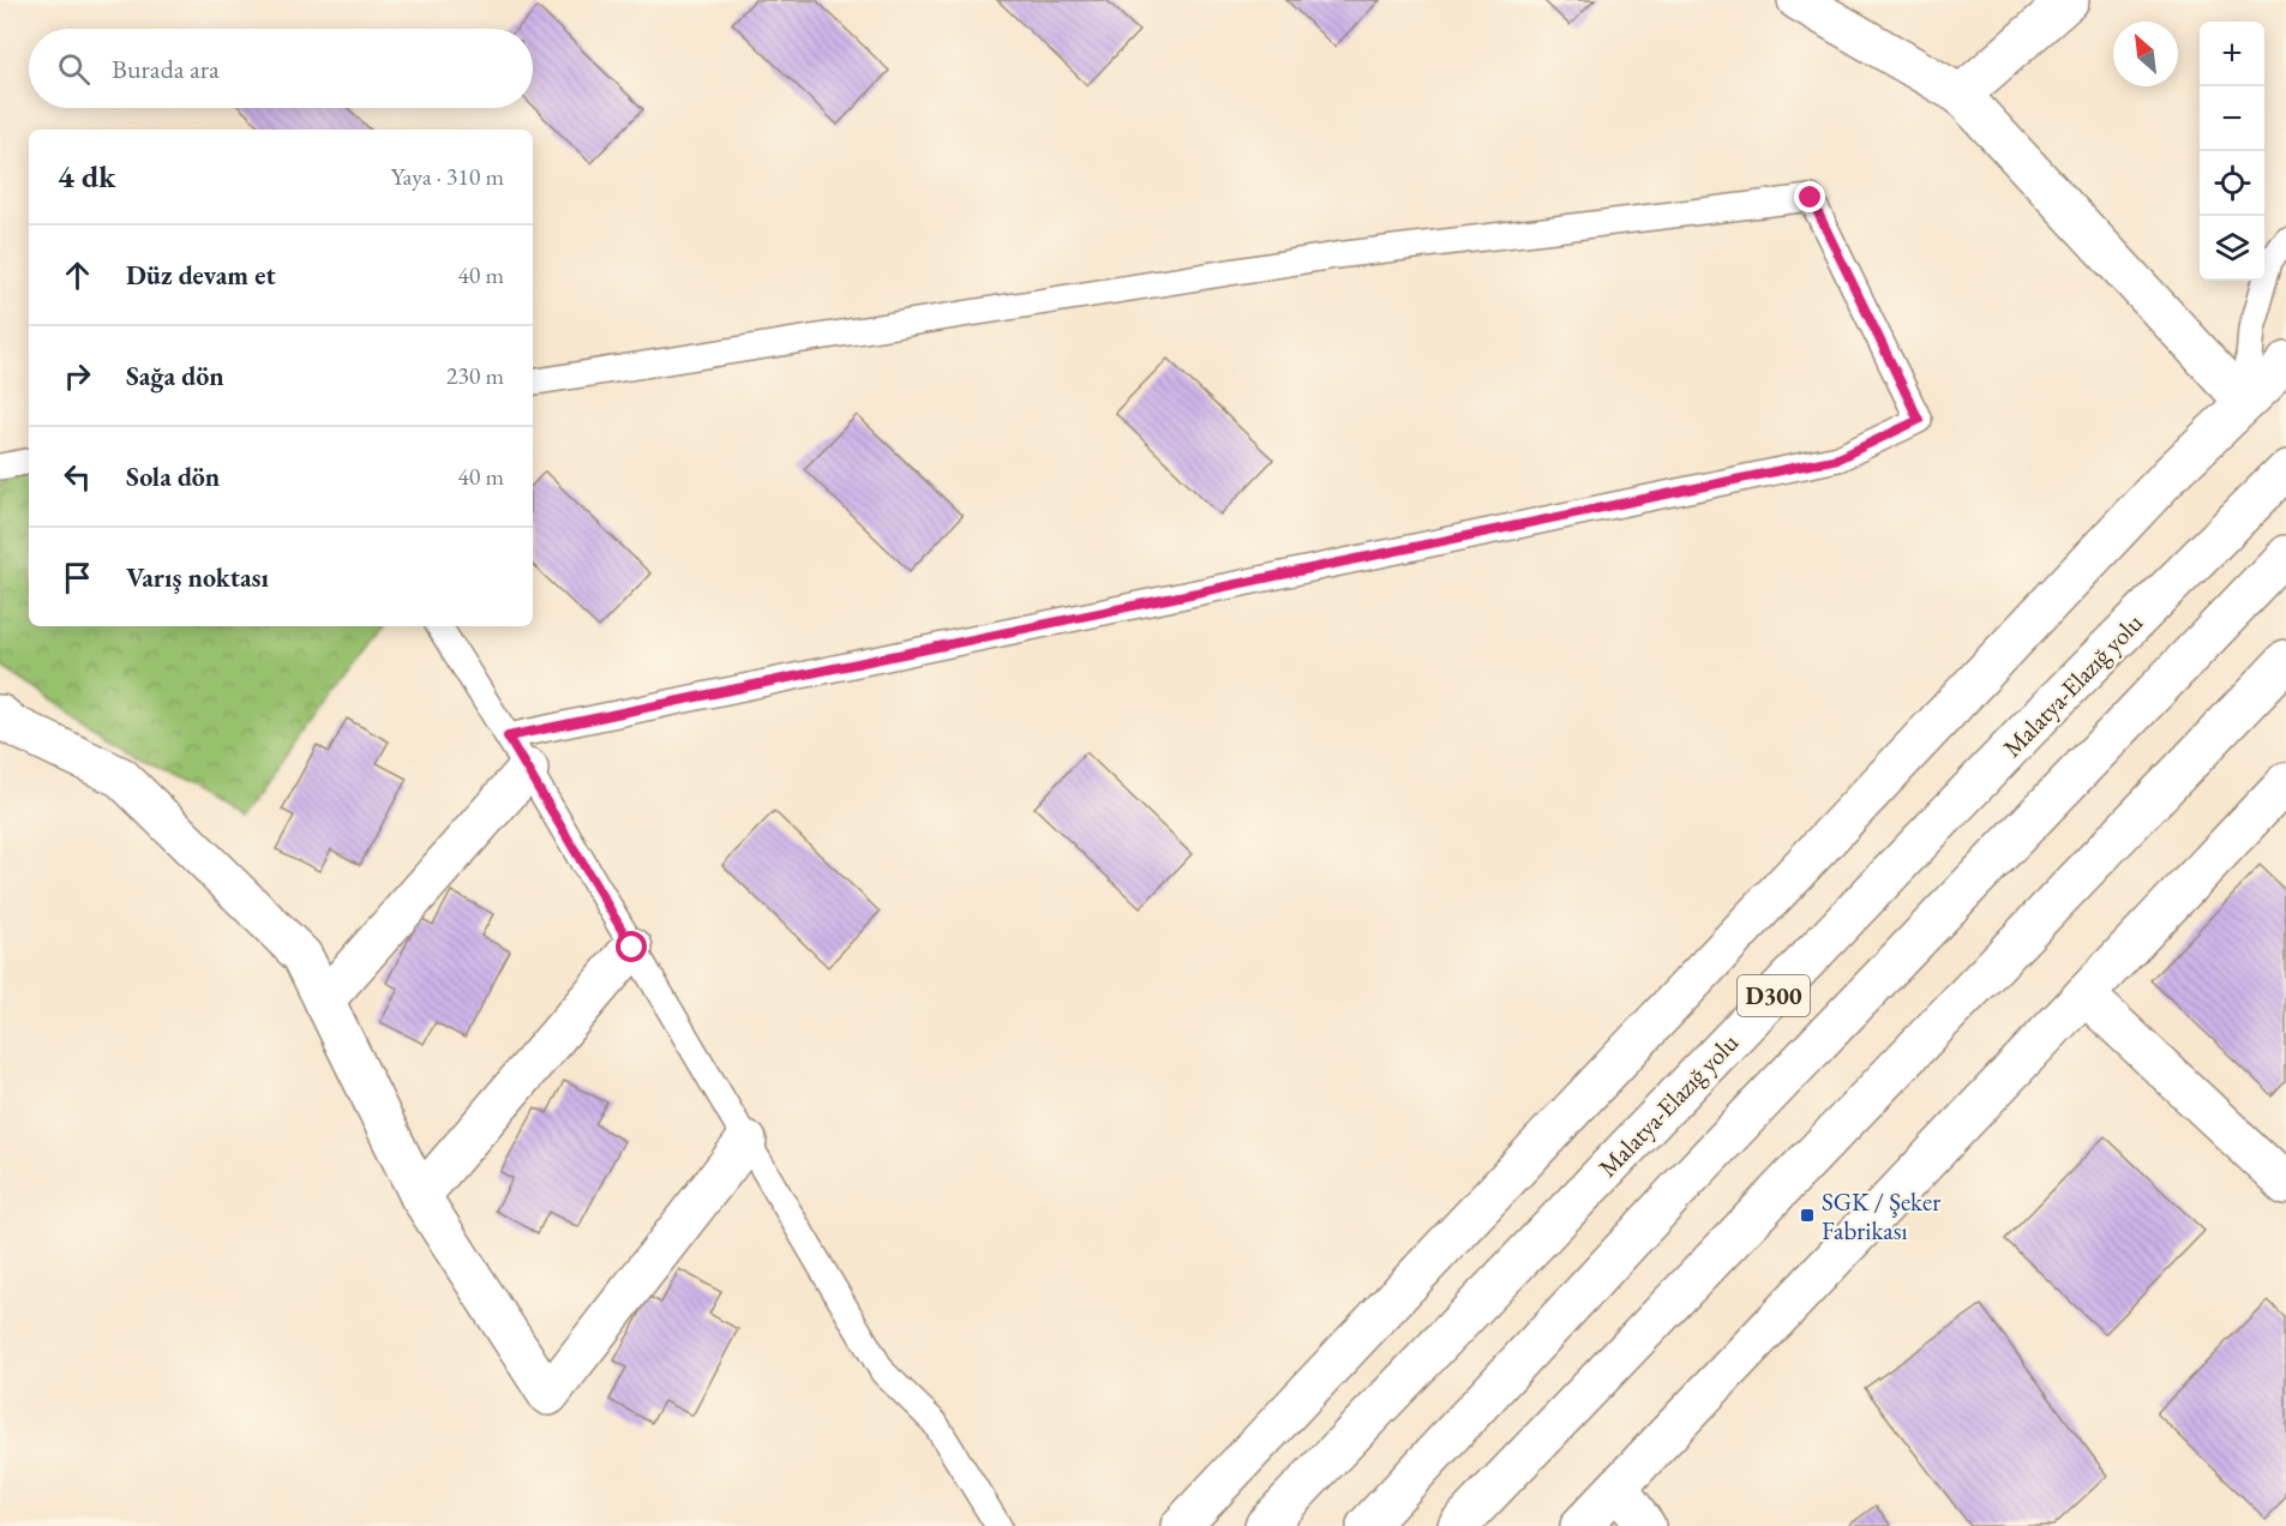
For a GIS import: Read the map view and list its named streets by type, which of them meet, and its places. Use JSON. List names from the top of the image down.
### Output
{
  "streets": {
    "main road": ["Malatya-Elazığ yolu", "D300"]
  },
  "places": {
    "transit": ["SGK / Şeker Fabrikası"]
  },
  "north": "top left",
  "page": {
    "map_buttons": ["+", "−"],
    "search": "Burada ara",
    "heading": ["4 dk", "Yaya · 310 m"],
    "list": [
      ["Düz devam et", "40 m"],
      ["Sağa dön", "230 m"],
      ["Sola dön", "40 m"],
      "Varış noktası"
    ]
  }
}
